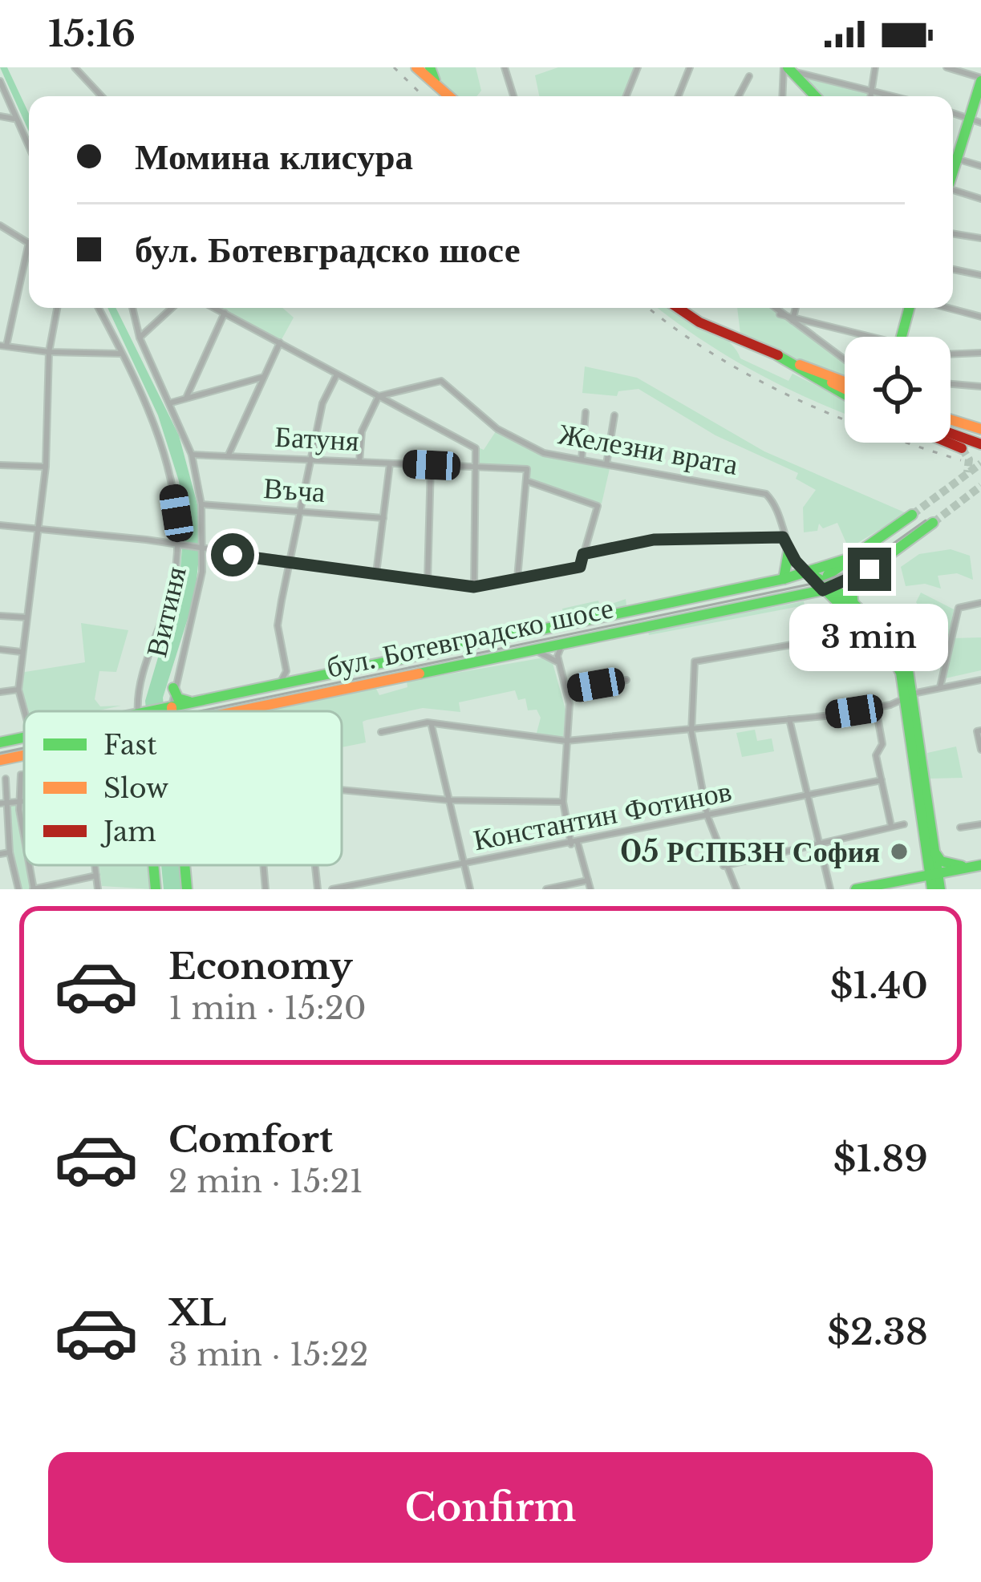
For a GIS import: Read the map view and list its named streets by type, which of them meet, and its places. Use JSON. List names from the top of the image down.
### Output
{
  "streets": {
    "main road": ["Витиня", "бул. Ботевградско шосе"],
    "street": [
      "Батуня",
      "Железни врата",
      "Въча",
      "Константин Фотинов"
    ]
  },
  "crossings": [
    ["Батуня", "Витиня"],
    ["Въча", "Витиня"],
    ["Витиня", "бул. Ботевградско шосе"]
  ],
  "places": ["05 РСПБЗН София"],
  "legend": ["Fast", "Slow", "Jam"],
  "page": {
    "status": "15:16",
    "banner": ["Момина клисура", "бул. Ботевградско шосе"],
    "bubble": "3 min",
    "list": [
      {
        "name": "Economy",
        "note": "1 min · 15:20",
        "value": "$1.40"
      },
      {
        "name": "Comfort",
        "note": "2 min · 15:21",
        "value": "$1.89"
      },
      {
        "name": "XL",
        "note": "3 min · 15:22",
        "value": "$2.38"
      }
    ],
    "buttons": "Confirm"
  }
}
